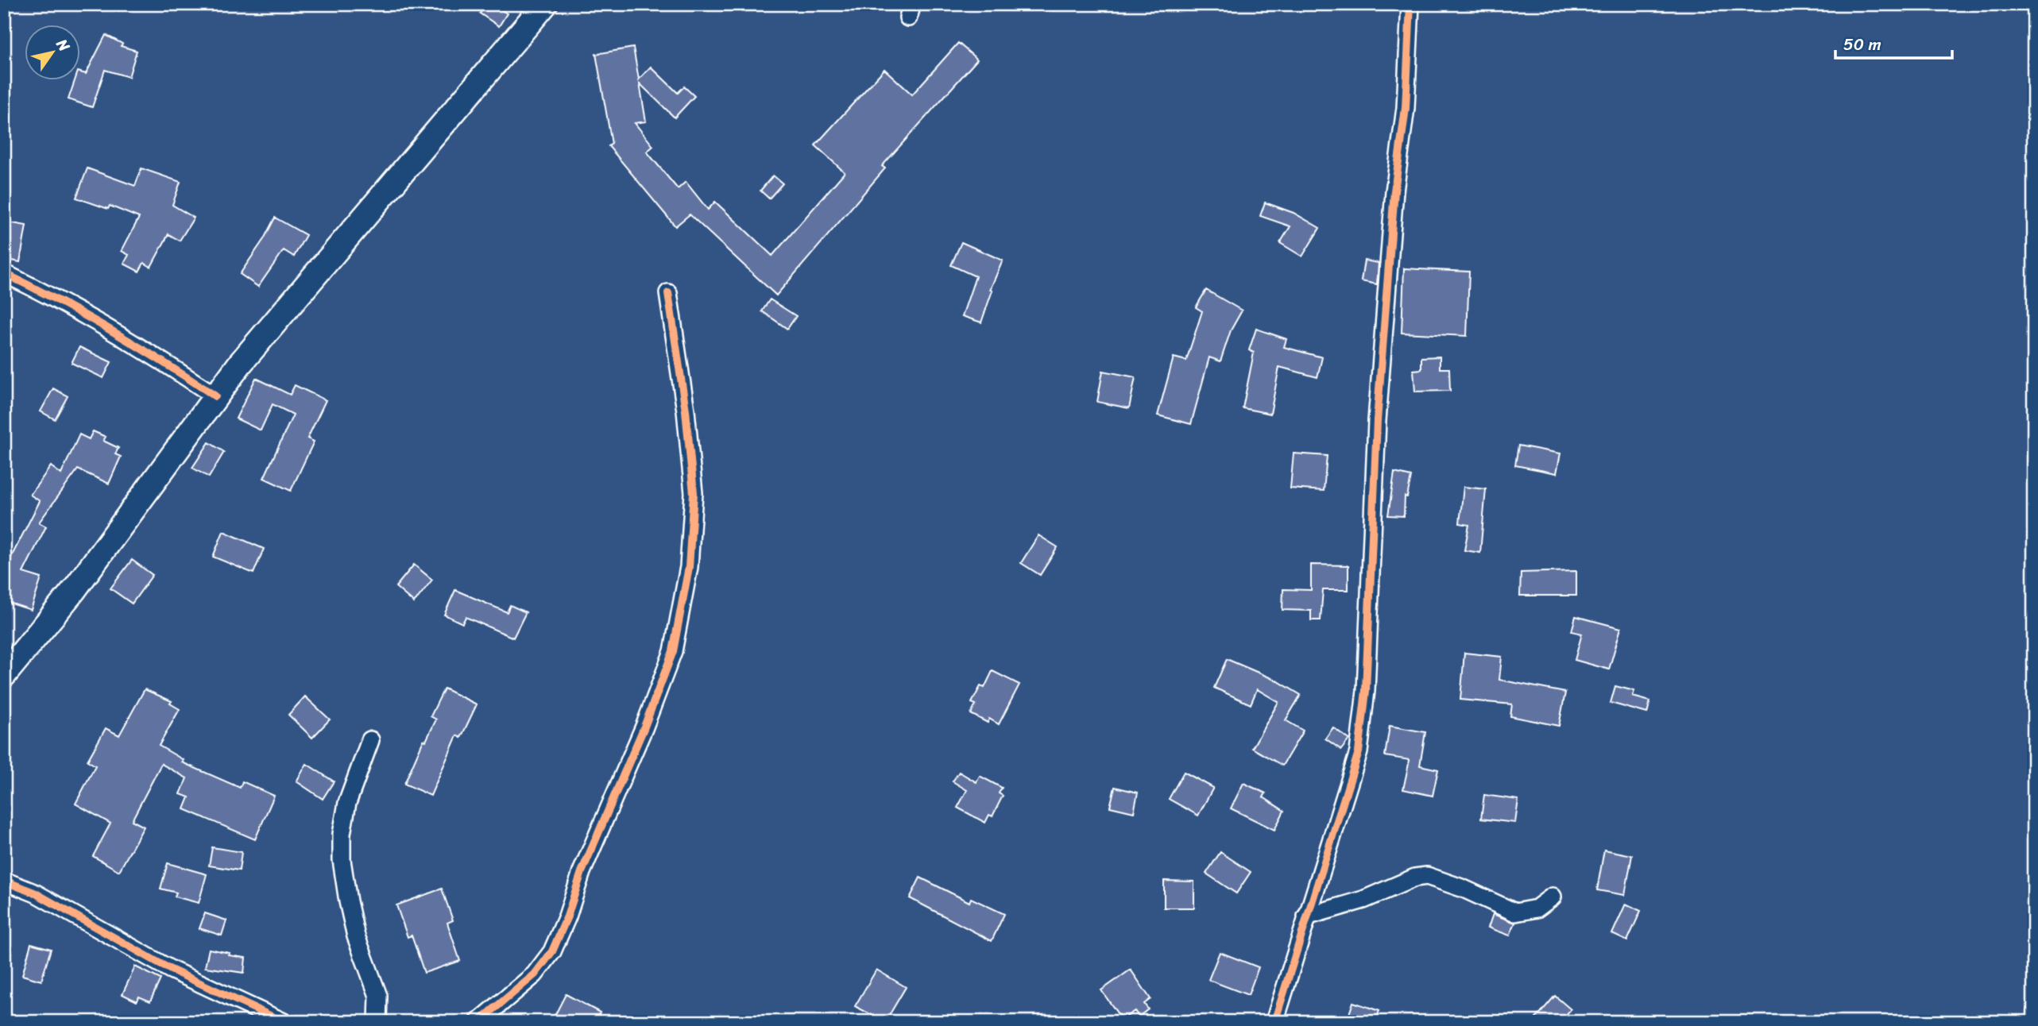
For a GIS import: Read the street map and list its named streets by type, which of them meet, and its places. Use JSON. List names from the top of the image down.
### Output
{
  "scale_bar": "50 m",
  "north": "top right"
}
